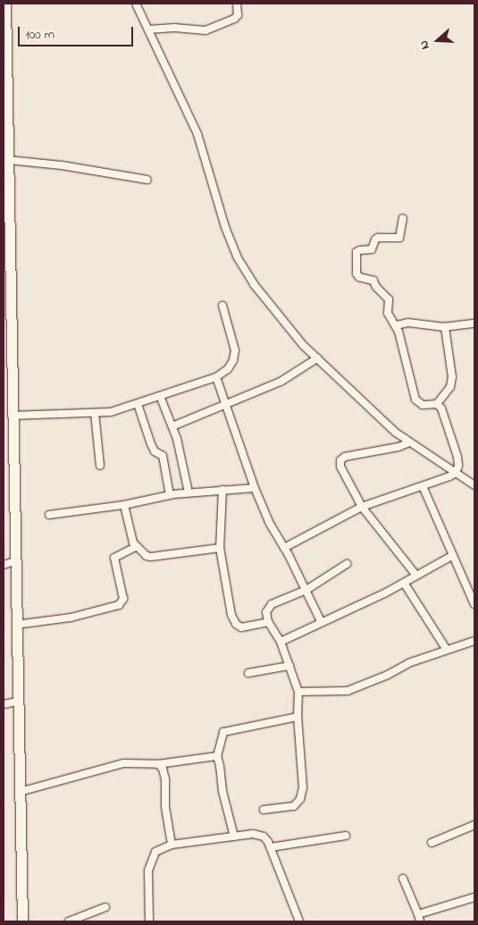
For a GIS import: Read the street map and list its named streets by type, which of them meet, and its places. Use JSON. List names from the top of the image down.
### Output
{
  "scale_bar": "100 m",
  "north": "left"
}
